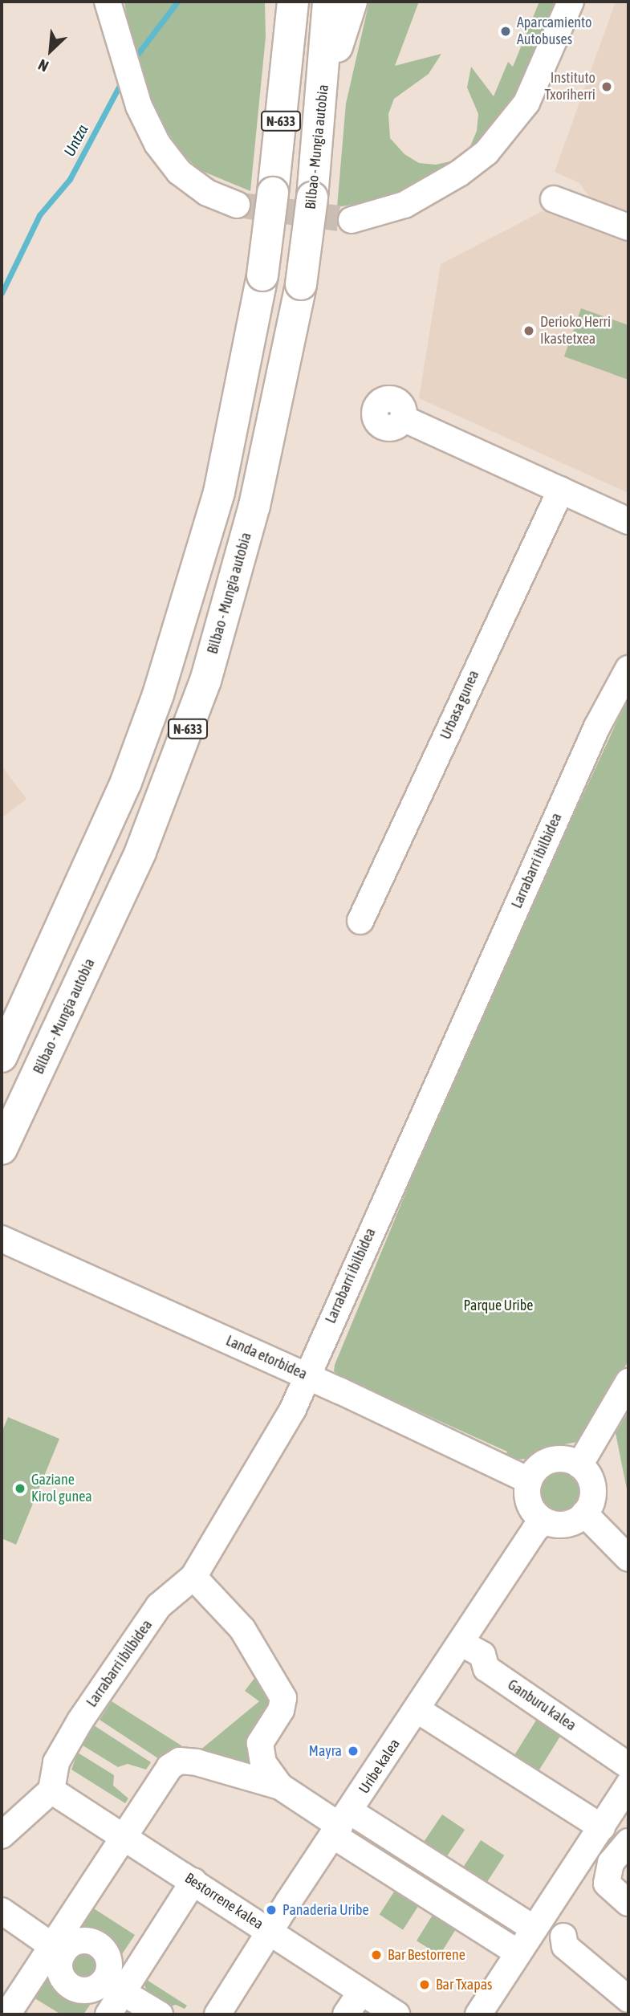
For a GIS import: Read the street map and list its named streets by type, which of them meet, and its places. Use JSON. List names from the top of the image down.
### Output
{
  "streets": {
    "highway": ["N-633", "Bilbao - Mungia autobia"],
    "street": [
      "Urbasa gunea",
      "Larrabarri ibilbidea",
      "Landa etorbidea",
      "Ganburu kalea",
      "Uribe kalea",
      "Bestorrene kalea"
    ]
  },
  "crossings": [
    ["Larrabarri ibilbidea", "Landa etorbidea"],
    ["Larrabarri ibilbidea", "Bestorrene kalea"],
    ["Landa etorbidea", "Uribe kalea"],
    ["Ganburu kalea", "Uribe kalea"],
    ["Uribe kalea", "Bestorrene kalea"]
  ],
  "water": ["Untza"],
  "parks": ["Parque Uribe"],
  "places": [
    "Aparcamiento Autobuses",
    "Instituto Txoriherri",
    "Derioko Herri Ikastetxea",
    "Gaziane Kirol gunea",
    "Mayra",
    "Panaderia Uribe",
    "Bar Bestorrene",
    "Bar Txapas"
  ],
  "north": "bottom left"
}
